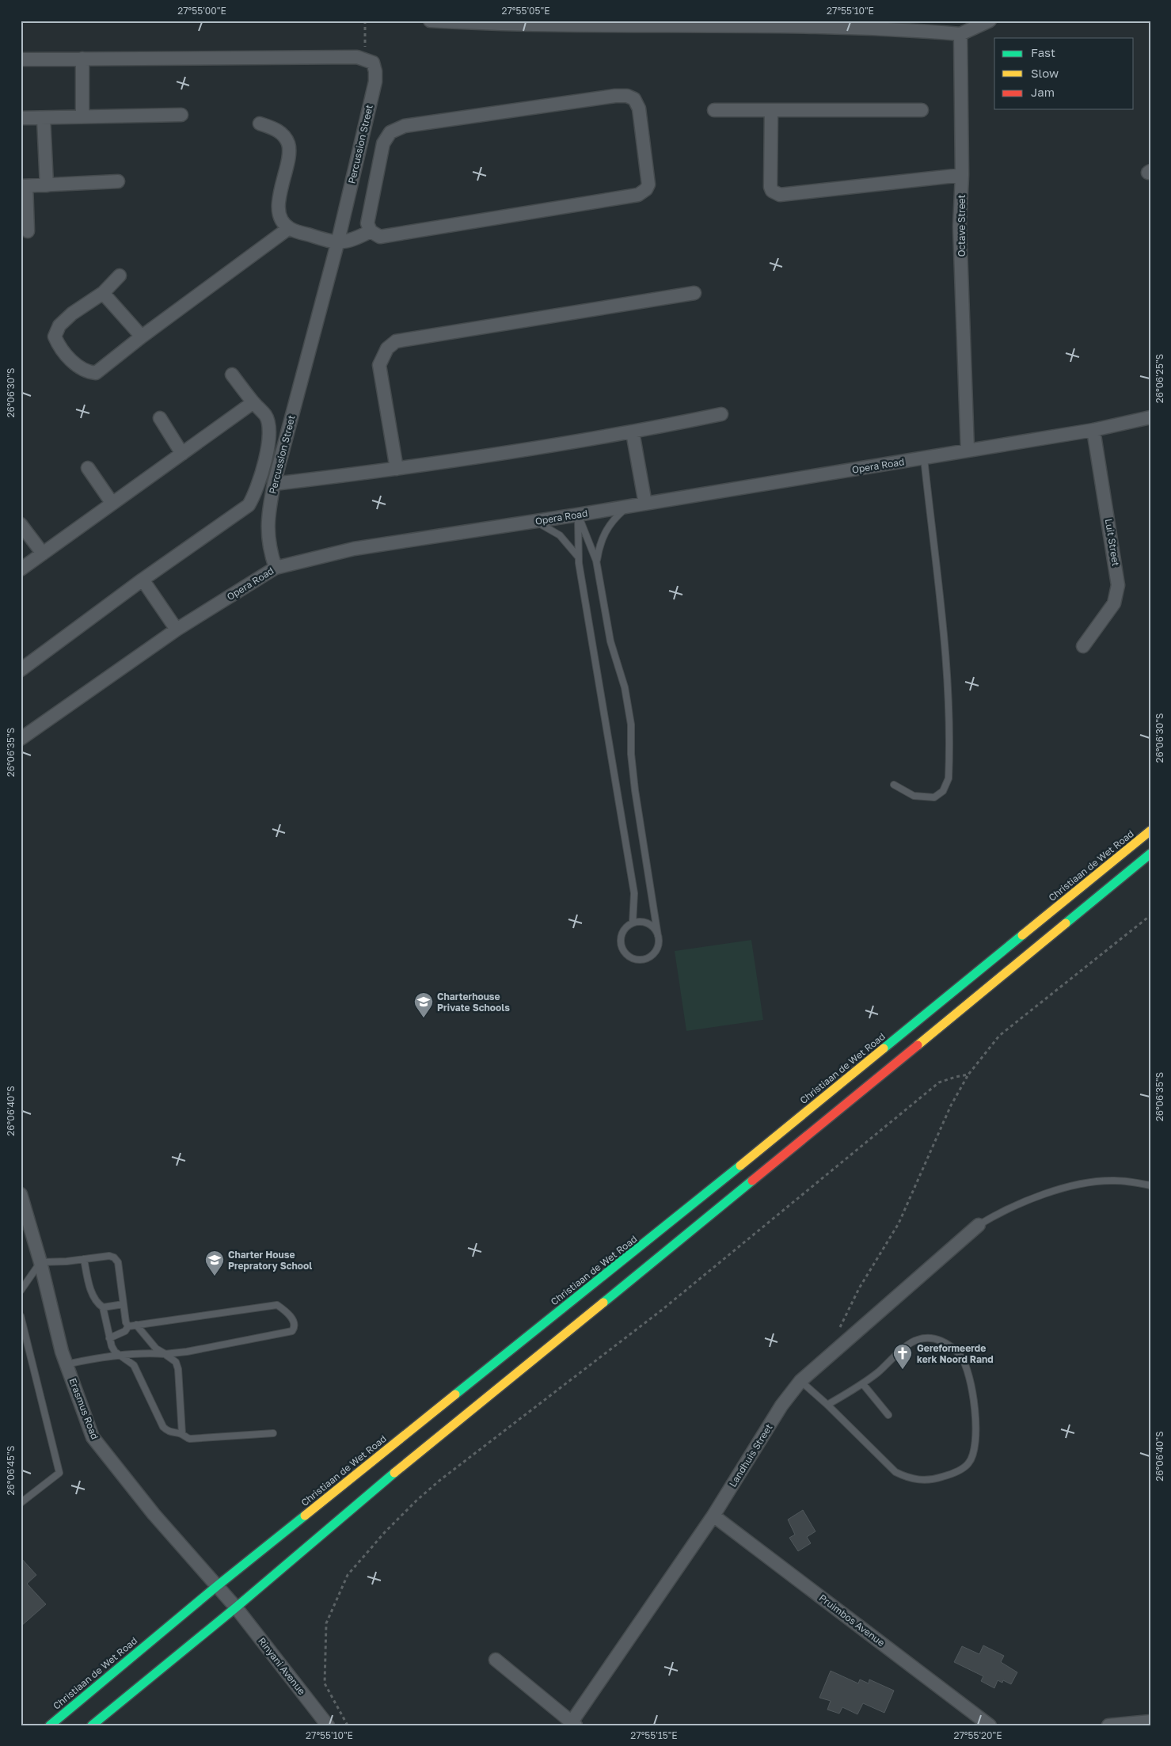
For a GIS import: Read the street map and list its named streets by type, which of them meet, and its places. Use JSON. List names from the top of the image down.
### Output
{
  "streets": {
    "main road": ["Christiaan de Wet Road"],
    "street": [
      "Percussion Street",
      "Octave Street",
      "Opera Road",
      "Luit Street",
      "Erasmus Road",
      "Landhuis Street",
      "Pruimbos Avenue",
      "Rinyani Avenue"
    ]
  },
  "crossings": [
    ["Percussion Street", "Opera Road"],
    ["Octave Street", "Opera Road"],
    ["Opera Road", "Luit Street"],
    ["Christiaan de Wet Road", "Erasmus Road"],
    ["Erasmus Road", "Rinyani Avenue"],
    ["Landhuis Street", "Pruimbos Avenue"]
  ],
  "places": {
    "school or university": ["Charterhouse Private Schools", "Charter House Prepratory School"],
    "church": ["Gereformeerde kerk Noord Rand"]
  },
  "legend": ["Fast", "Slow", "Jam"],
  "coordinates": [
    "27°55'00\"E",
    "27°55'05\"E",
    "27°55'10\"E",
    "26°06'25\"S",
    "26°06'30\"S",
    "26°06'35\"S",
    "26°06'40\"S",
    "26°06'45\"S",
    "27°55'15\"E",
    "27°55'20\"E"
  ]
}
